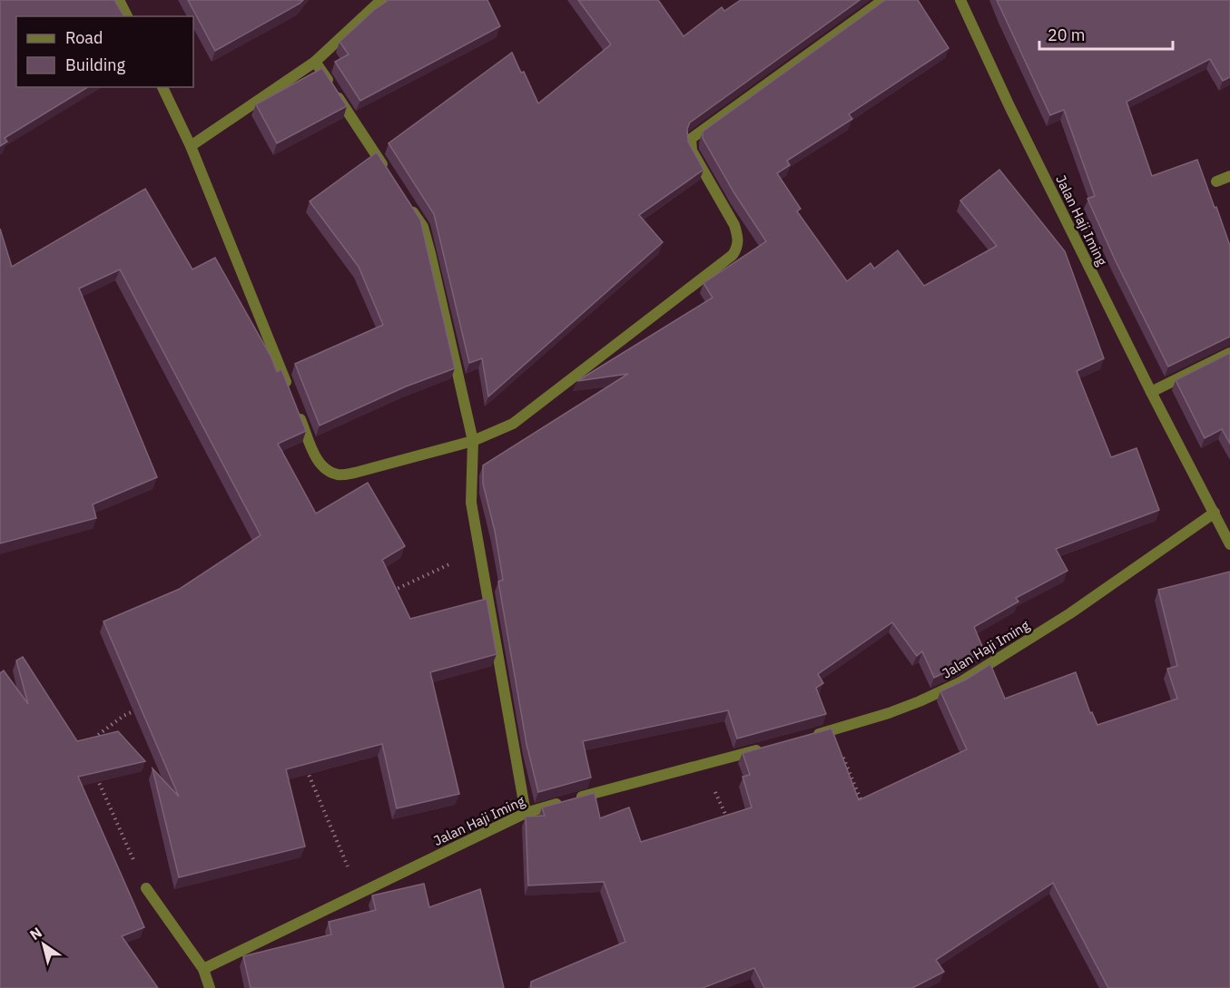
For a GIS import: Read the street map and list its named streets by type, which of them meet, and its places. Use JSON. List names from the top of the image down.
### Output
{
  "streets": {
    "street": ["Jalan Haji Iming"]
  },
  "legend": ["Road", "Building"],
  "scale_bar": "20 m",
  "north": "top left"
}
